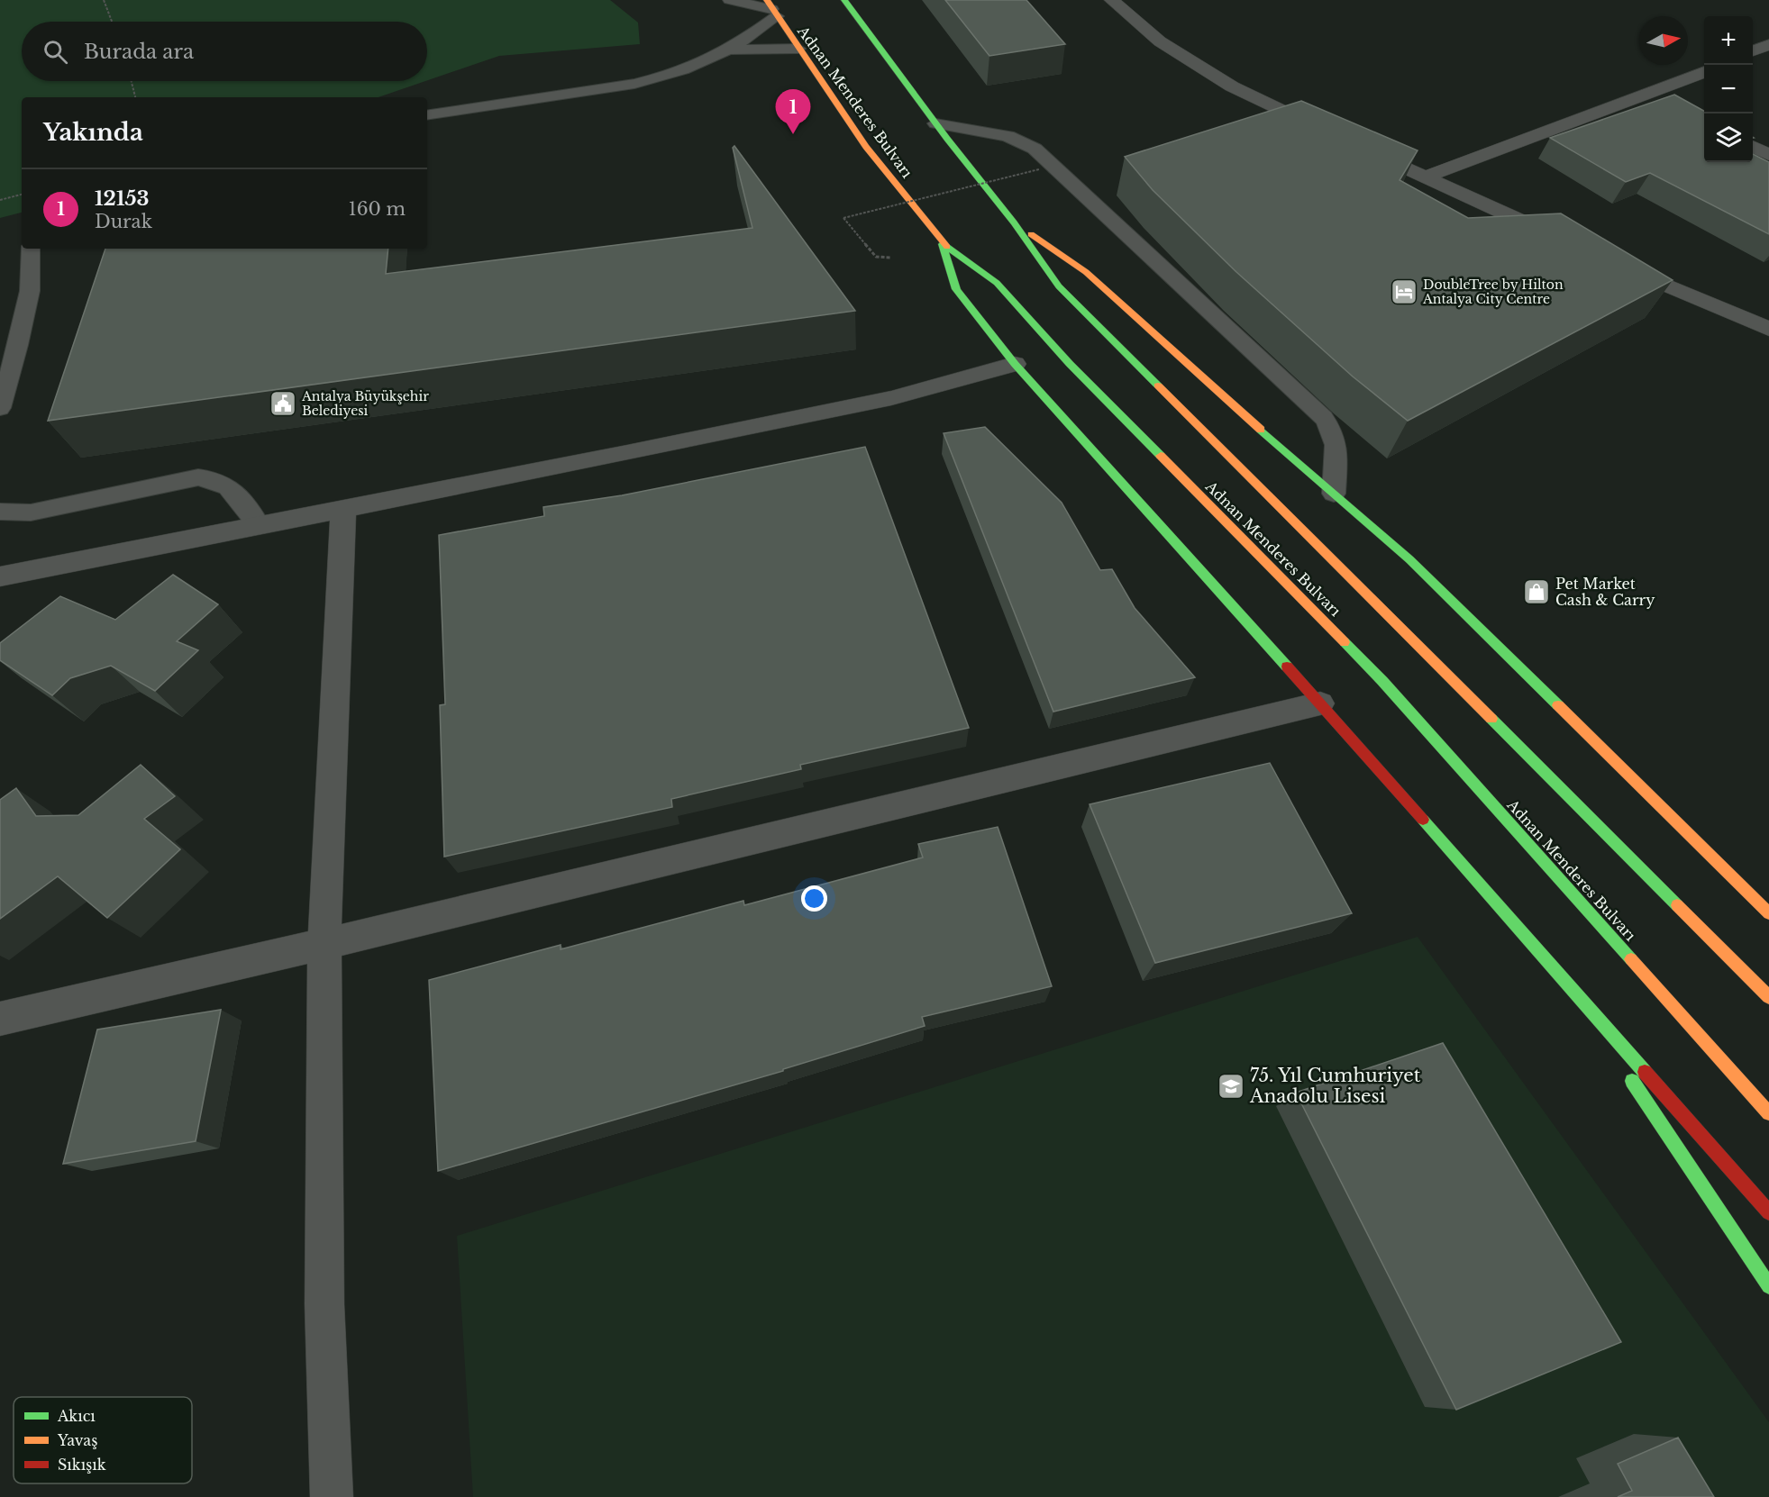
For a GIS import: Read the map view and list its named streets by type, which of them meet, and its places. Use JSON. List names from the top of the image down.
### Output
{
  "streets": {
    "main road": ["Adnan Menderes Bulvarı"]
  },
  "places": {
    "hotel": ["DoubleTree by Hilton Antalya City Centre"],
    "public building": ["Antalya Büyükşehir Belediyesi"],
    "shop": ["Pet Market Cash & Carry"],
    "school or university": ["75. Yıl Cumhuriyet Anadolu Lisesi"]
  },
  "legend": ["Akıcı", "Yavaş", "Sıkışık"],
  "north": "right",
  "page": {
    "map_buttons": ["+", "−"],
    "search": "Burada ara",
    "pins": "1",
    "heading": "Yakında",
    "list": [
      {
        "mark": "1",
        "name": "12153",
        "note": "Durak",
        "value": "160 m"
      }
    ]
  }
}
